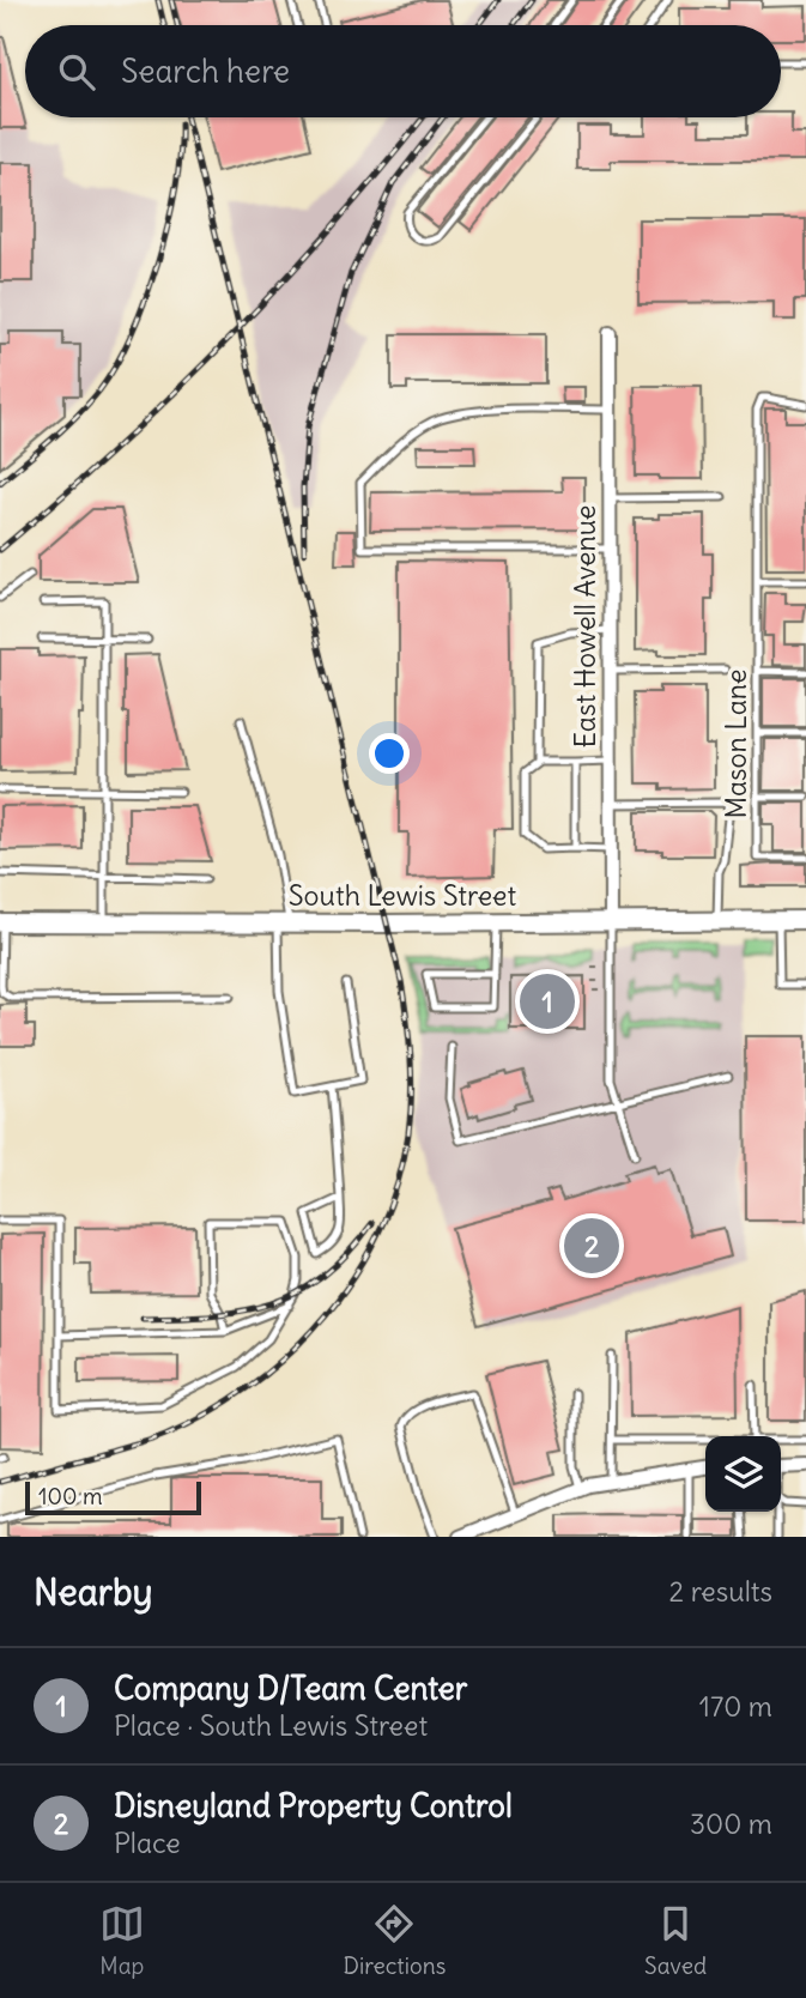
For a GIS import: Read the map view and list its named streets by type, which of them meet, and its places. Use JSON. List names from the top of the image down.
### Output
{
  "streets": {
    "main road": ["South Lewis Street"],
    "street": ["East Howell Avenue"],
    "lane": ["Mason Lane"]
  },
  "crossings": [
    ["East Howell Avenue", "South Lewis Street"]
  ],
  "scale_bar": "100 m",
  "page": {
    "search": "Search here",
    "pins": ["1", "2"],
    "scale": "100 m",
    "heading": ["Nearby", "2 results"],
    "list": [
      {
        "mark": "1",
        "name": "Company D/Team Center",
        "note": "Place · South Lewis Street",
        "value": "170 m"
      },
      {
        "mark": "2",
        "name": "Disneyland Property Control",
        "note": "Place",
        "value": "300 m"
      }
    ],
    "nav": ["Map", "Directions", "Saved"]
  }
}
